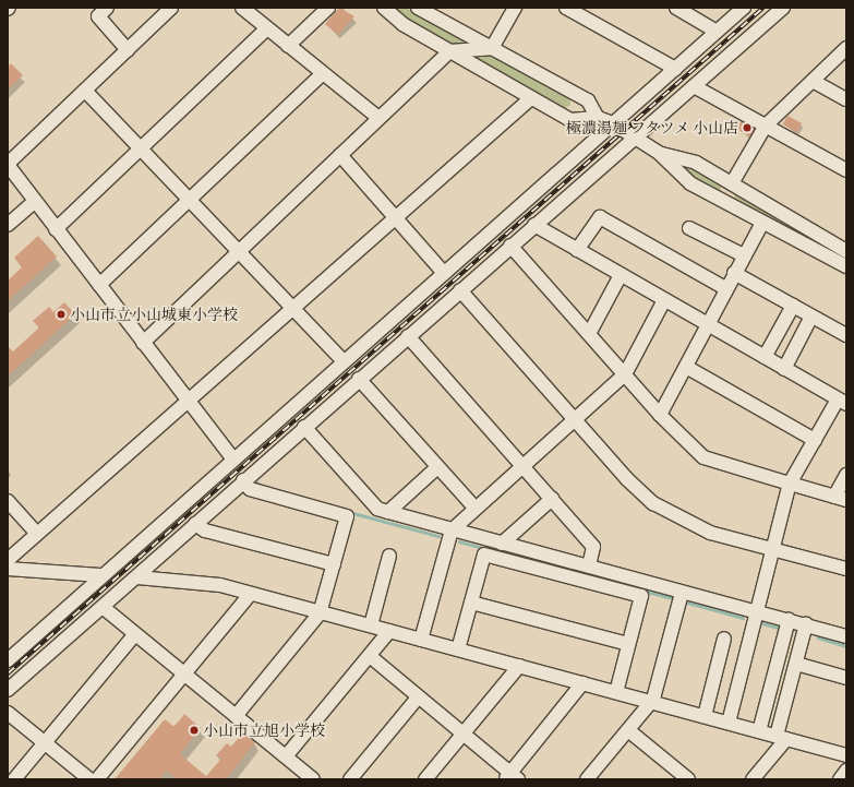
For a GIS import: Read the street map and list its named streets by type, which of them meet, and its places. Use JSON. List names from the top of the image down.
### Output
{
  "places": ["極濃湯麺 フタツメ 小山店", "小山市立小山城東小学校", "小山市立旭小学校"]
}
